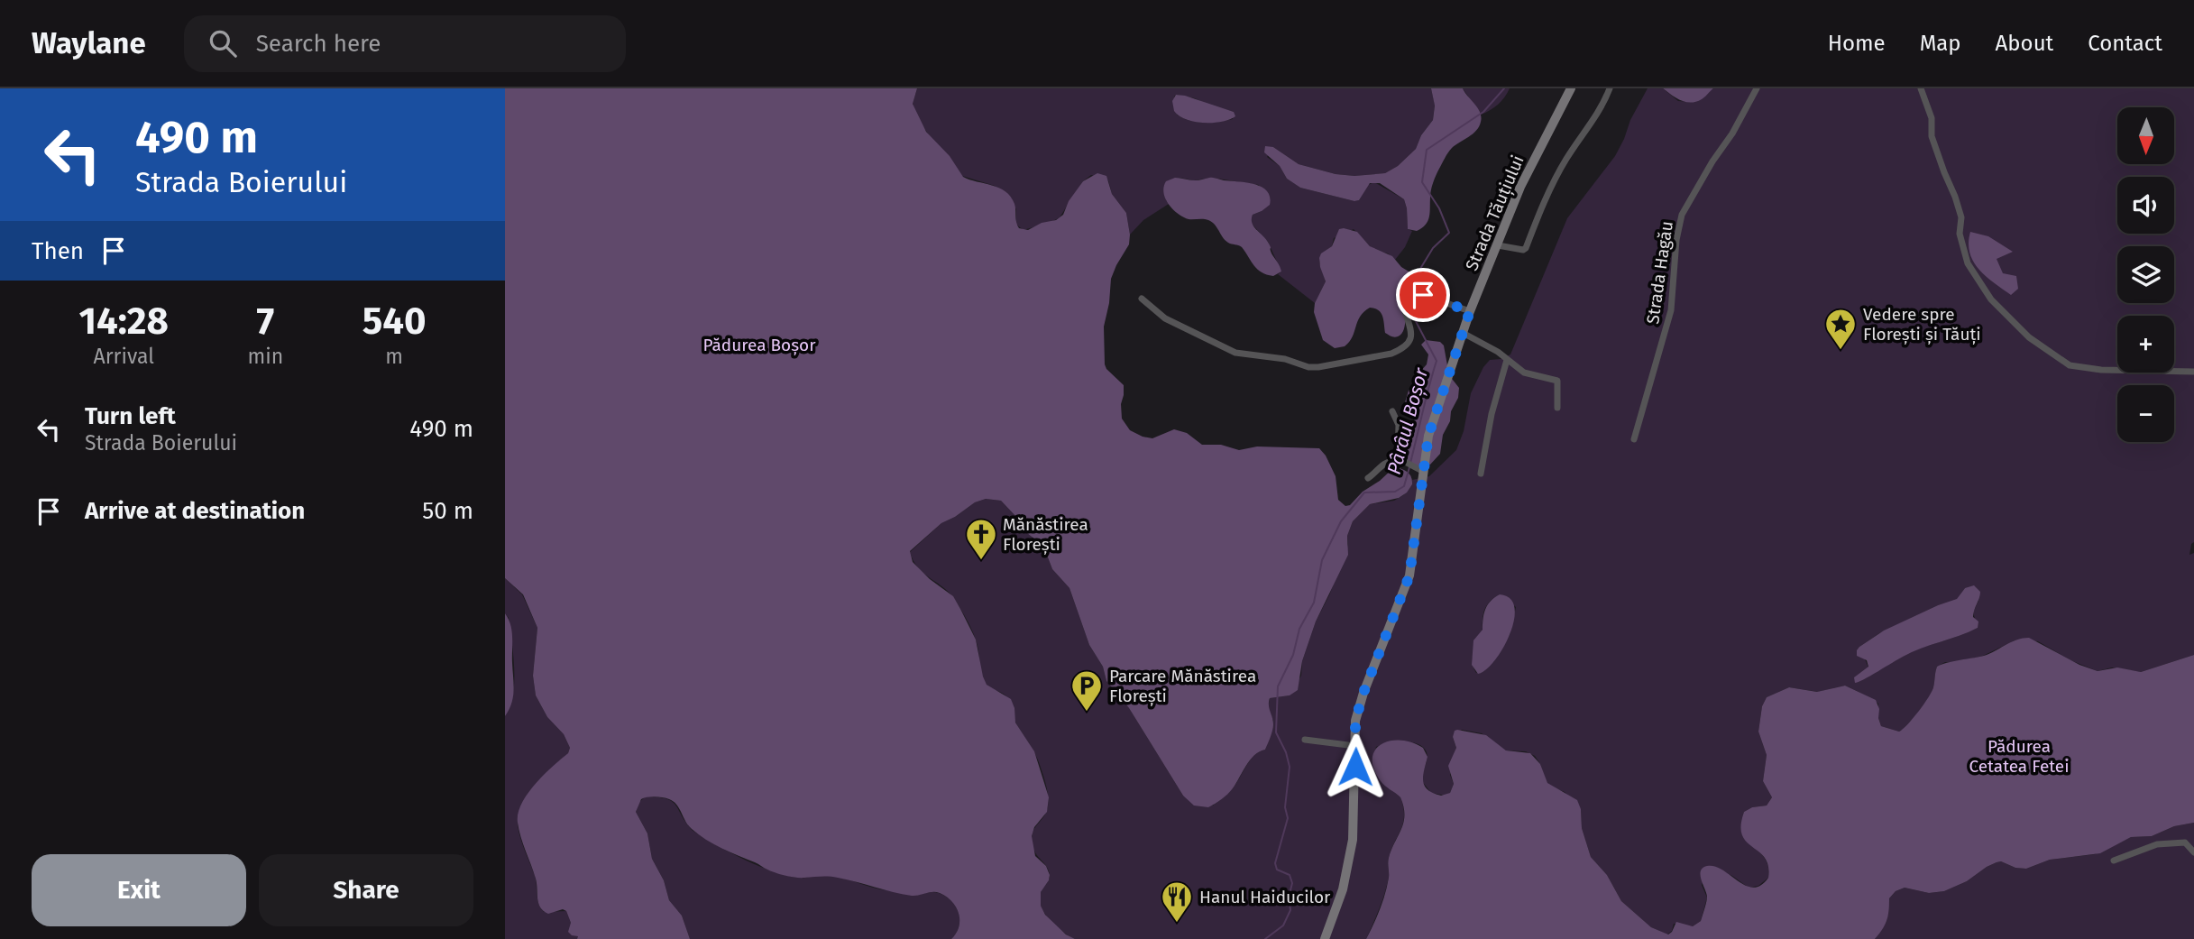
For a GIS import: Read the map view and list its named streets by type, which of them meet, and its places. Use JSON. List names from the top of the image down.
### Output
{
  "streets": {
    "street": ["Strada Tăuțiului", "Strada Hagău"]
  },
  "water": ["Pârâul Boșor"],
  "parks": ["Pădurea Boșor", "Pădurea Cetatea Fetei"],
  "places": {
    "place": ["Vedere spre Florești și Tăuți"],
    "church": ["Mănăstirea Florești"],
    "parking": ["Parcare Mănăstirea Florești"],
    "restaurant": ["Hanul Haiducilor"]
  },
  "north": "bottom",
  "page": {
    "header": "Waylane",
    "search": "Search here",
    "nav": [
      "Home",
      "Map",
      "About",
      "Contact"
    ],
    "turn": ["490 m", "Strada Boierului"],
    "map_buttons": ["+", "−"],
    "then": "Then",
    "eta": [
      "14:28",
      "Arrival",
      "7",
      "min",
      "540",
      "m"
    ],
    "list": [
      {
        "name": "Turn left",
        "note": "Strada Boierului",
        "value": "490 m"
      },
      {
        "name": "Arrive at destination",
        "value": "50 m"
      }
    ],
    "buttons": ["Exit", "Share"]
  }
}
